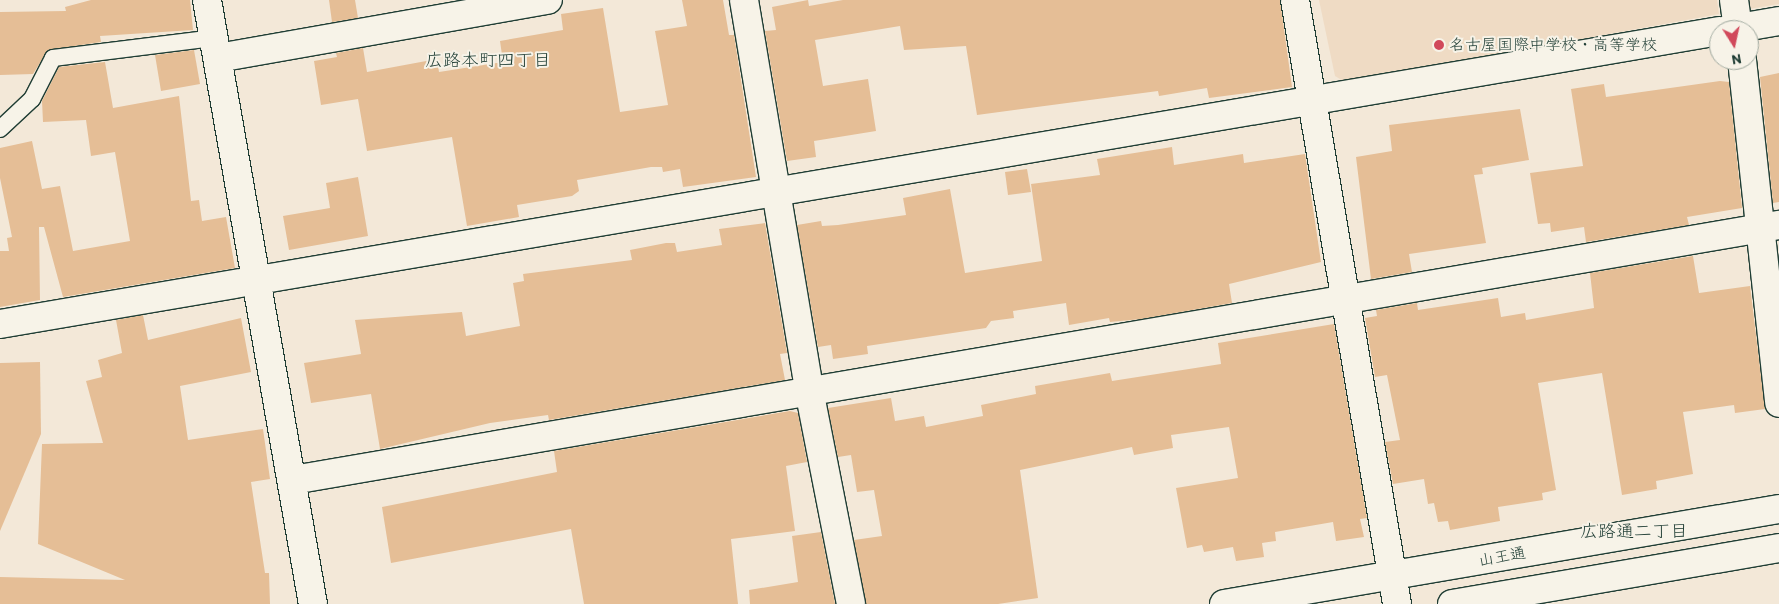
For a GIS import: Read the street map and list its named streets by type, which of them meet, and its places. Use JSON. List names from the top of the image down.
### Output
{
  "streets": {
    "street": ["山王通"]
  },
  "districts": ["広路本町四丁目", "広路通二丁目"],
  "places": ["名古屋国際中学校・高等学校"],
  "north": "bottom"
}
